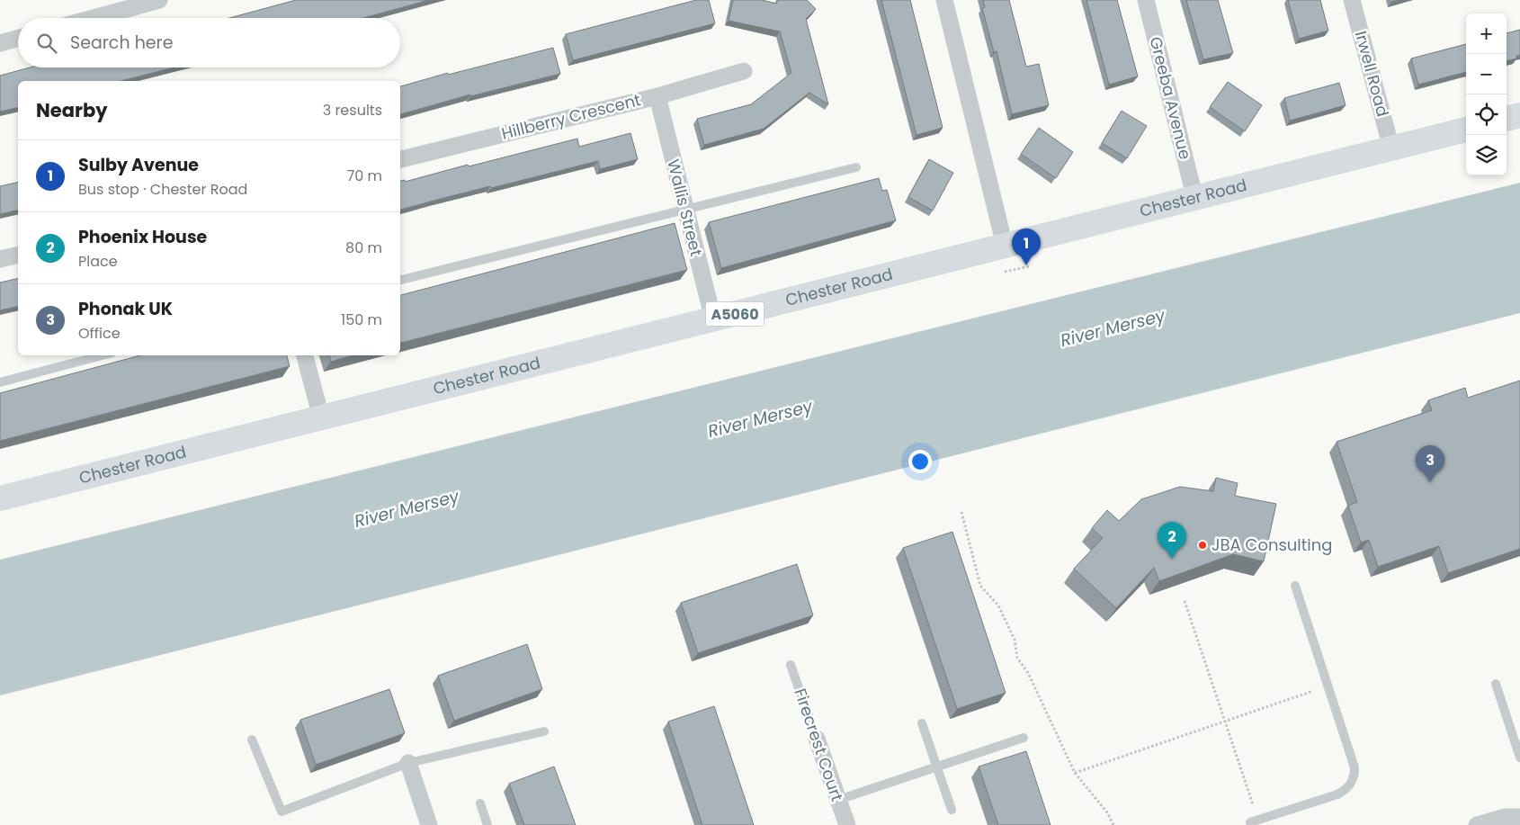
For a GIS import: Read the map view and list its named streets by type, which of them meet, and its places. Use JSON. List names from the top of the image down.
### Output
{
  "streets": {
    "highway": ["Chester Road", "A5060"],
    "street": [
      "Irwell Road",
      "Greeba Avenue",
      "Hillberry Crescent",
      "Wallis Street",
      "Firecrest Court"
    ]
  },
  "crossings": [
    ["Irwell Road", "Chester Road"],
    ["Greeba Avenue", "Chester Road"],
    ["Hillberry Crescent", "Wallis Street"],
    ["Chester Road", "Wallis Street"]
  ],
  "water": ["River Mersey"],
  "places": ["JBA Consulting"],
  "page": {
    "map_buttons": ["+", "−"],
    "search": "Search here",
    "heading": ["Nearby", "3 results"],
    "list": [
      {
        "mark": "1",
        "name": "Sulby Avenue",
        "note": "Bus stop · Chester Road",
        "value": "70 m"
      },
      {
        "mark": "2",
        "name": "Phoenix House",
        "note": "Place",
        "value": "80 m"
      },
      {
        "mark": "3",
        "name": "Phonak UK",
        "note": "Office",
        "value": "150 m"
      }
    ],
    "pins": ["1", "3", "2"]
  }
}
